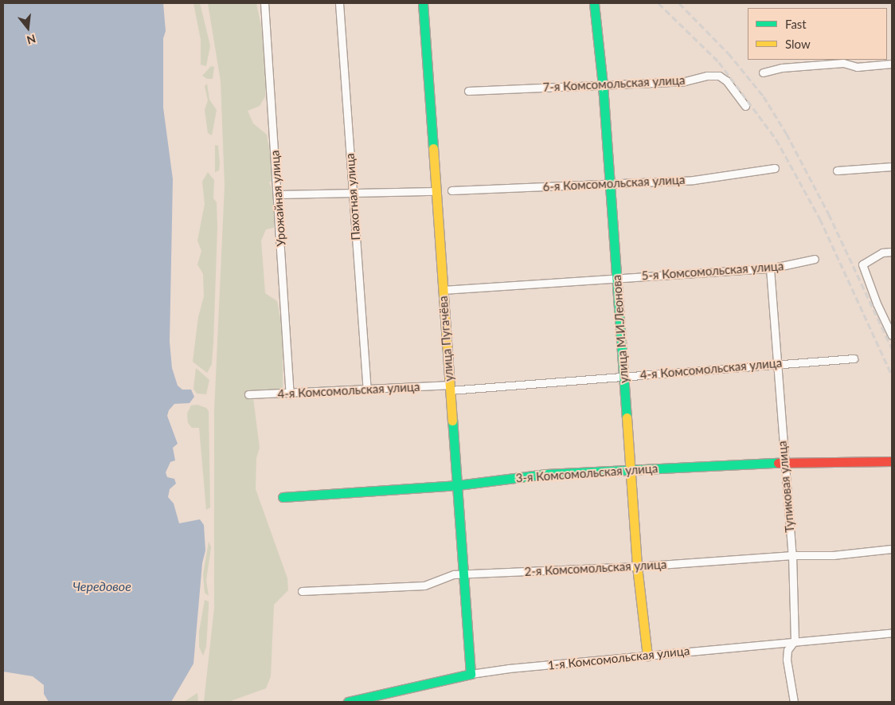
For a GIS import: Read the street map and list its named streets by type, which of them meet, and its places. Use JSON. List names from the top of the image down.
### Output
{
  "streets": {
    "street": [
      "7-я Комсомольская улица",
      "6-я Комсомольская улица",
      "Пахотная улица",
      "Урожайная улица",
      "5-я Комсомольская улица",
      "улица М.И.Леонова",
      "улица Пугачёва",
      "4-я Комсомольская улица",
      "3-я Комсомольская улица",
      "Тупиковая улица",
      "2-я Комсомольская улица",
      "1-я Комсомольская улица"
    ]
  },
  "crossings": [
    ["7-я Комсомольская улица", "улица М.И.Леонова"],
    ["6-я Комсомольская улица", "улица М.И.Леонова"],
    ["Пахотная улица", "4-я Комсомольская улица"],
    ["Урожайная улица", "4-я Комсомольская улица"],
    ["5-я Комсомольская улица", "улица М.И.Леонова"],
    ["5-я Комсомольская улица", "улица Пугачёва"],
    ["5-я Комсомольская улица", "Тупиковая улица"],
    ["улица М.И.Леонова", "4-я Комсомольская улица"],
    ["улица М.И.Леонова", "3-я Комсомольская улица"],
    ["улица М.И.Леонова", "2-я Комсомольская улица"],
    ["улица М.И.Леонова", "1-я Комсомольская улица"],
    ["улица Пугачёва", "4-я Комсомольская улица"],
    ["улица Пугачёва", "3-я Комсомольская улица"],
    ["улица Пугачёва", "2-я Комсомольская улица"],
    ["улица Пугачёва", "1-я Комсомольская улица"],
    ["4-я Комсомольская улица", "Тупиковая улица"],
    ["3-я Комсомольская улица", "Тупиковая улица"],
    ["Тупиковая улица", "2-я Комсомольская улица"],
    ["Тупиковая улица", "1-я Комсомольская улица"]
  ],
  "water": ["Чередовое"],
  "legend": ["Fast", "Slow"],
  "north": "bottom"
}
